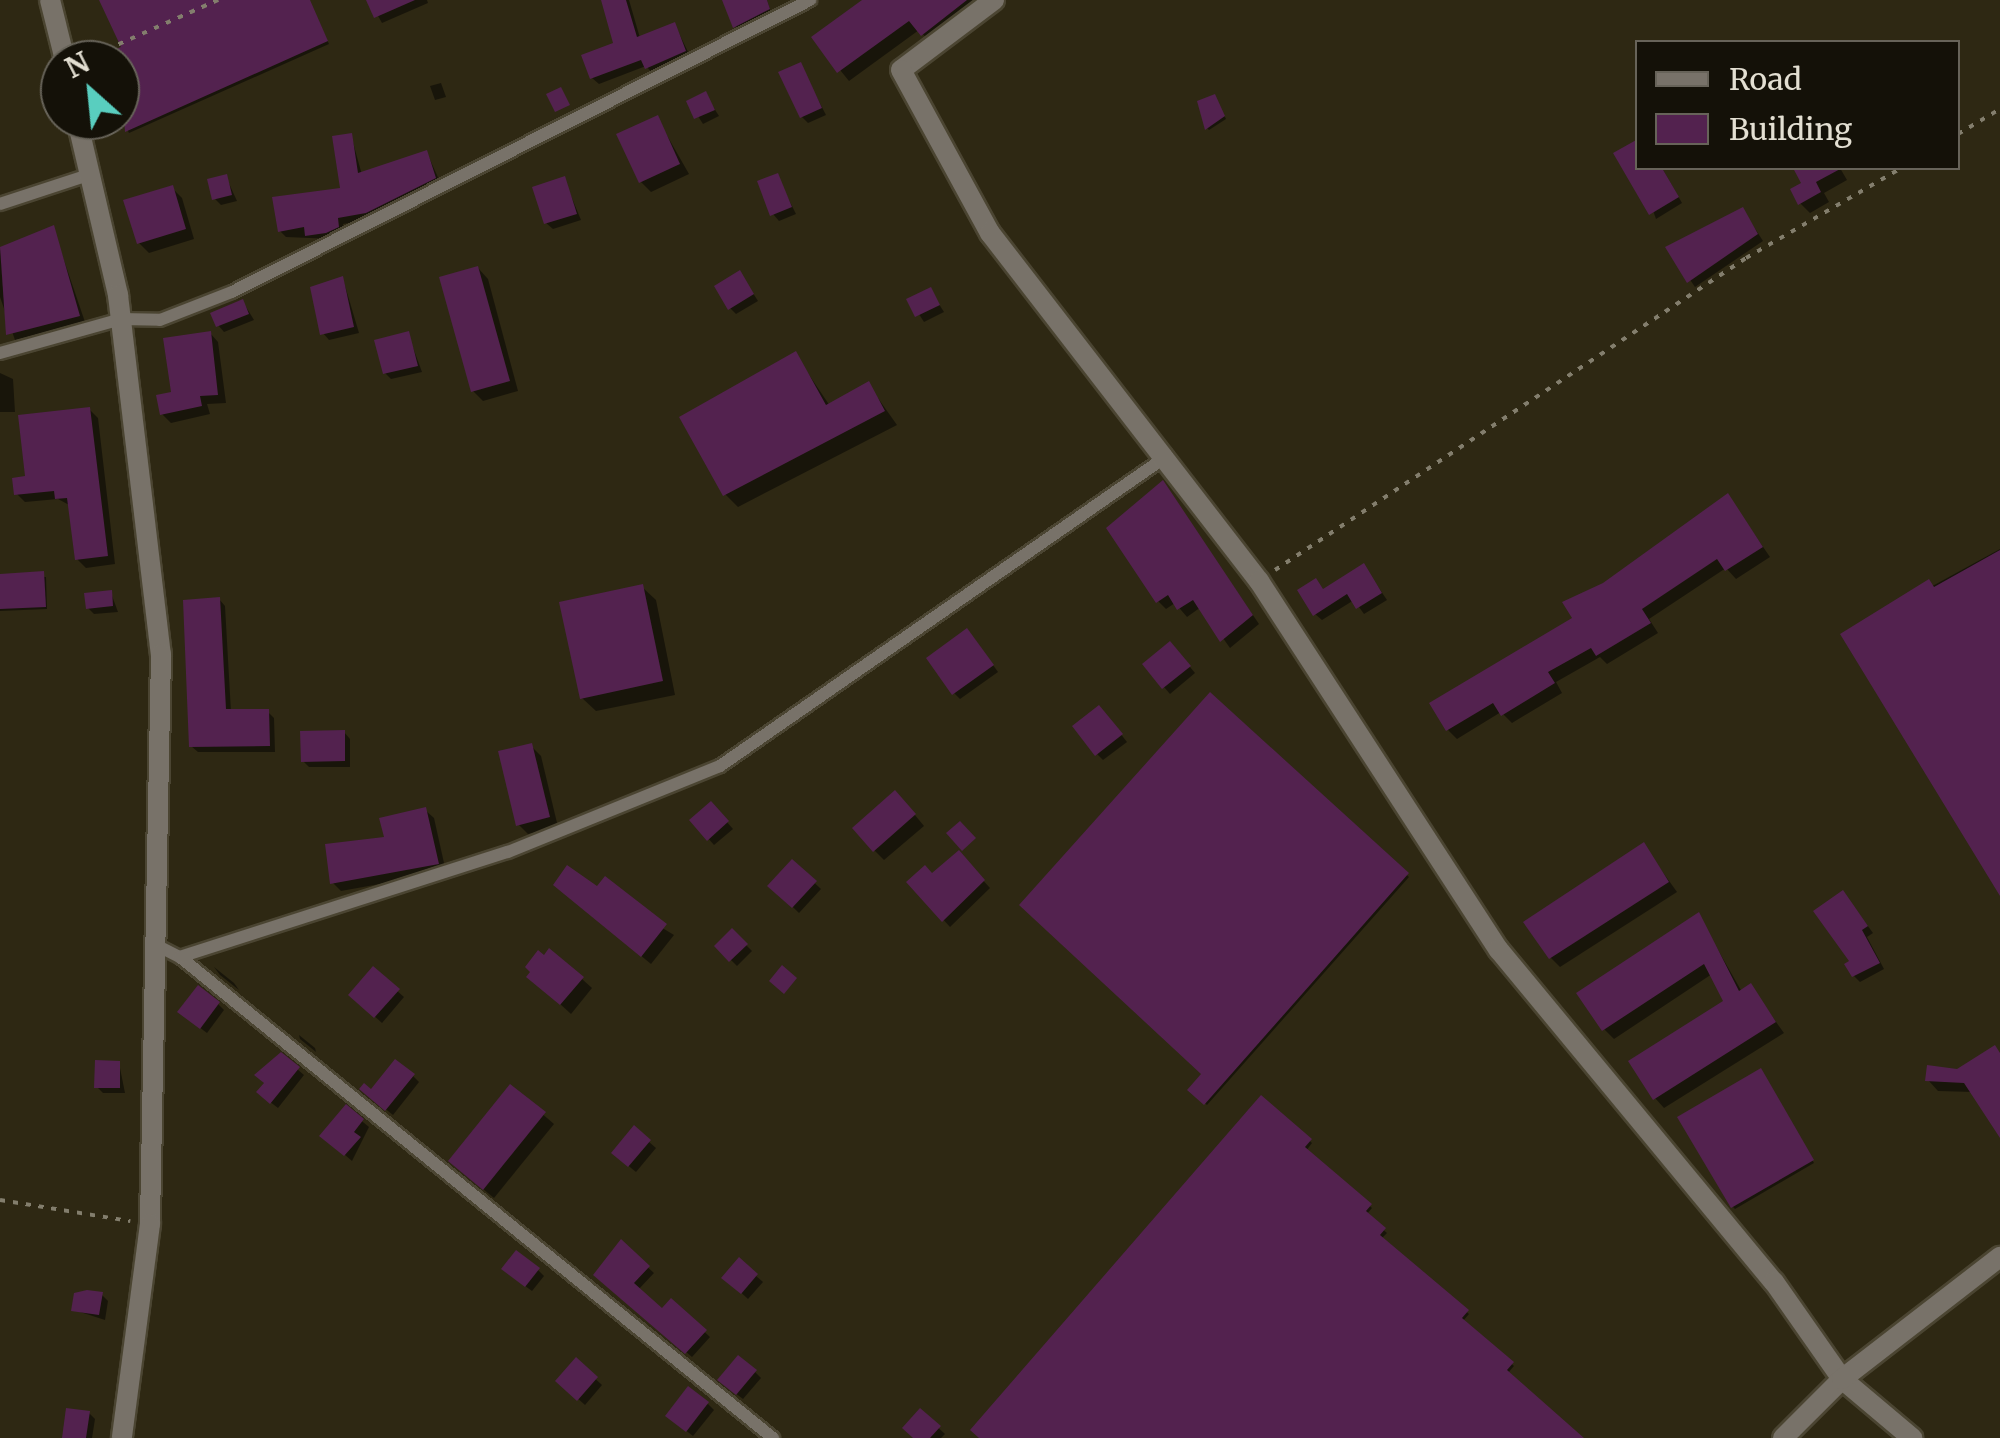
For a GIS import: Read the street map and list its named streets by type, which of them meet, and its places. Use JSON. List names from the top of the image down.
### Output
{
  "legend": ["Road", "Building"],
  "north": "top left"
}
